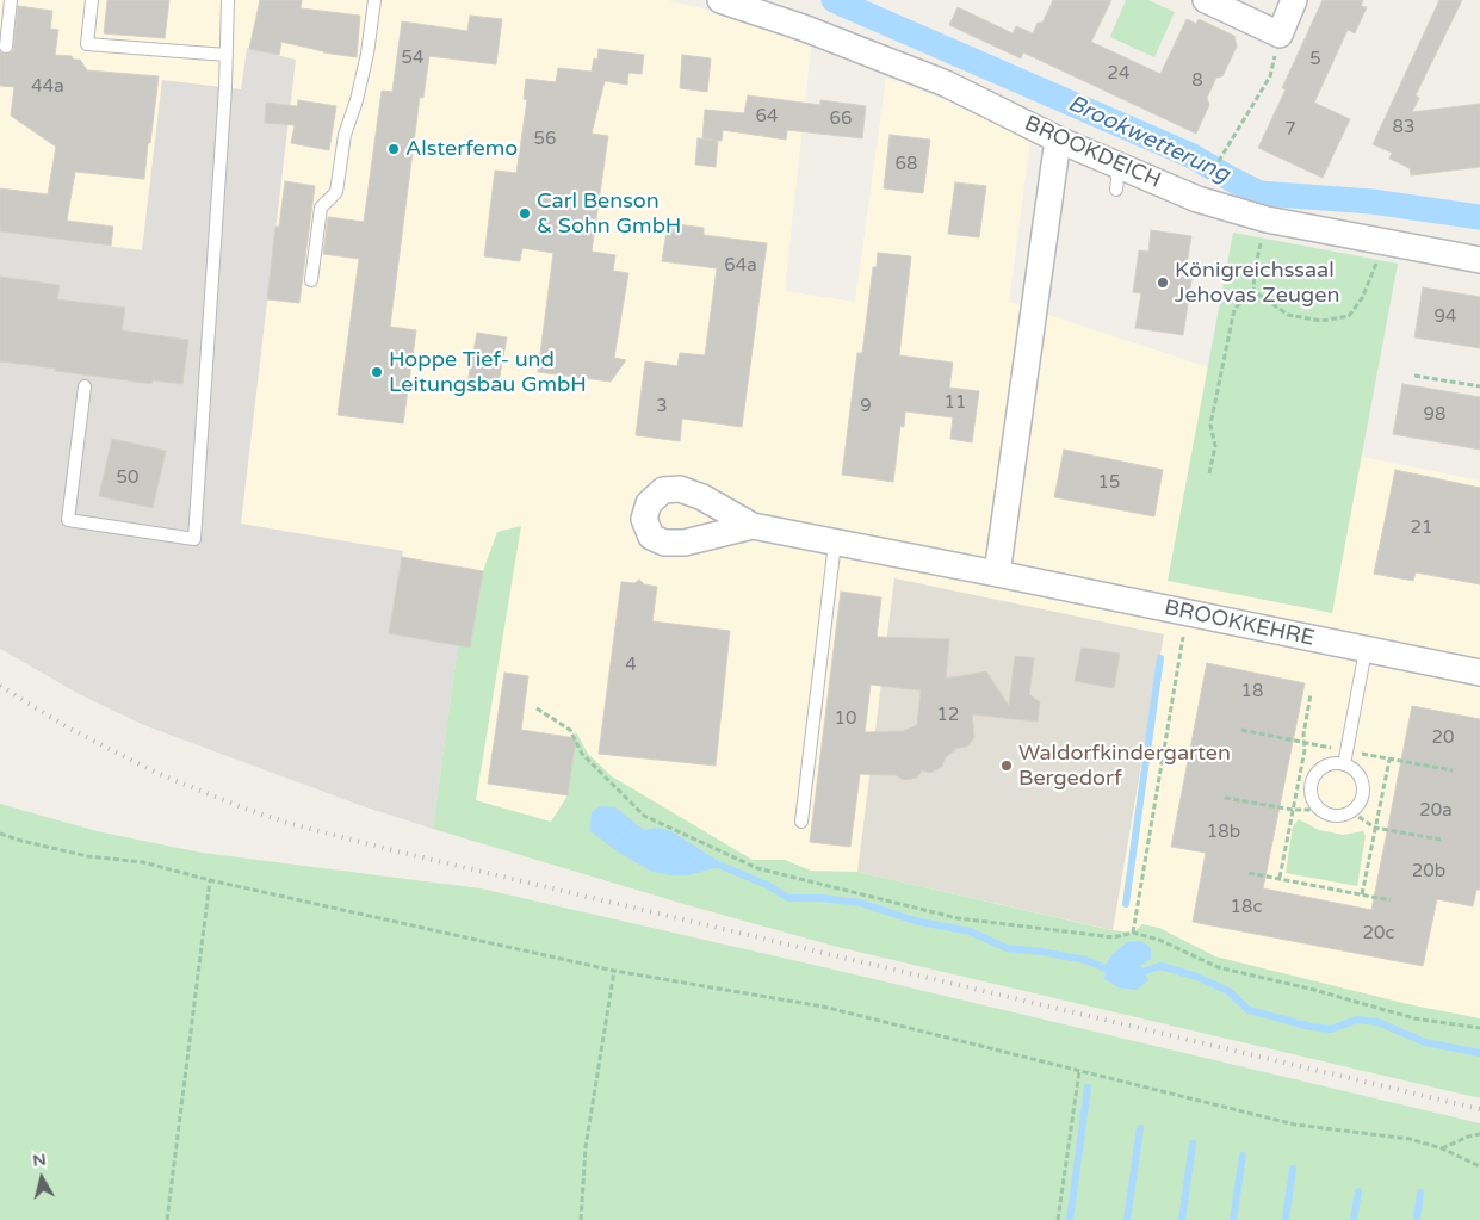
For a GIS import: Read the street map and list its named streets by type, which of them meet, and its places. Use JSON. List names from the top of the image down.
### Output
{
  "streets": {
    "street": ["BROOKDEICH", "BROOKKEHRE"]
  },
  "water": ["Brookwetterung"],
  "places": [
    "Alsterfemo",
    "Carl Benson & Sohn GmbH",
    "Königreichssaal Jehovas Zeugen",
    "Hoppe Tief- und Leitungsbau GmbH",
    "Waldorfkindergarten Bergedorf"
  ],
  "house_numbers": [
    "54",
    "5",
    "24",
    "8",
    "44a",
    "64",
    "66",
    "83",
    "7",
    "56",
    "68",
    "64a",
    "94",
    "11",
    "3",
    "9",
    "98",
    "50",
    "15",
    "21",
    "4",
    "18",
    "12",
    "10",
    "20",
    "20a",
    "18b",
    "20b",
    "18c",
    "20c"
  ],
  "north": "top"
}
